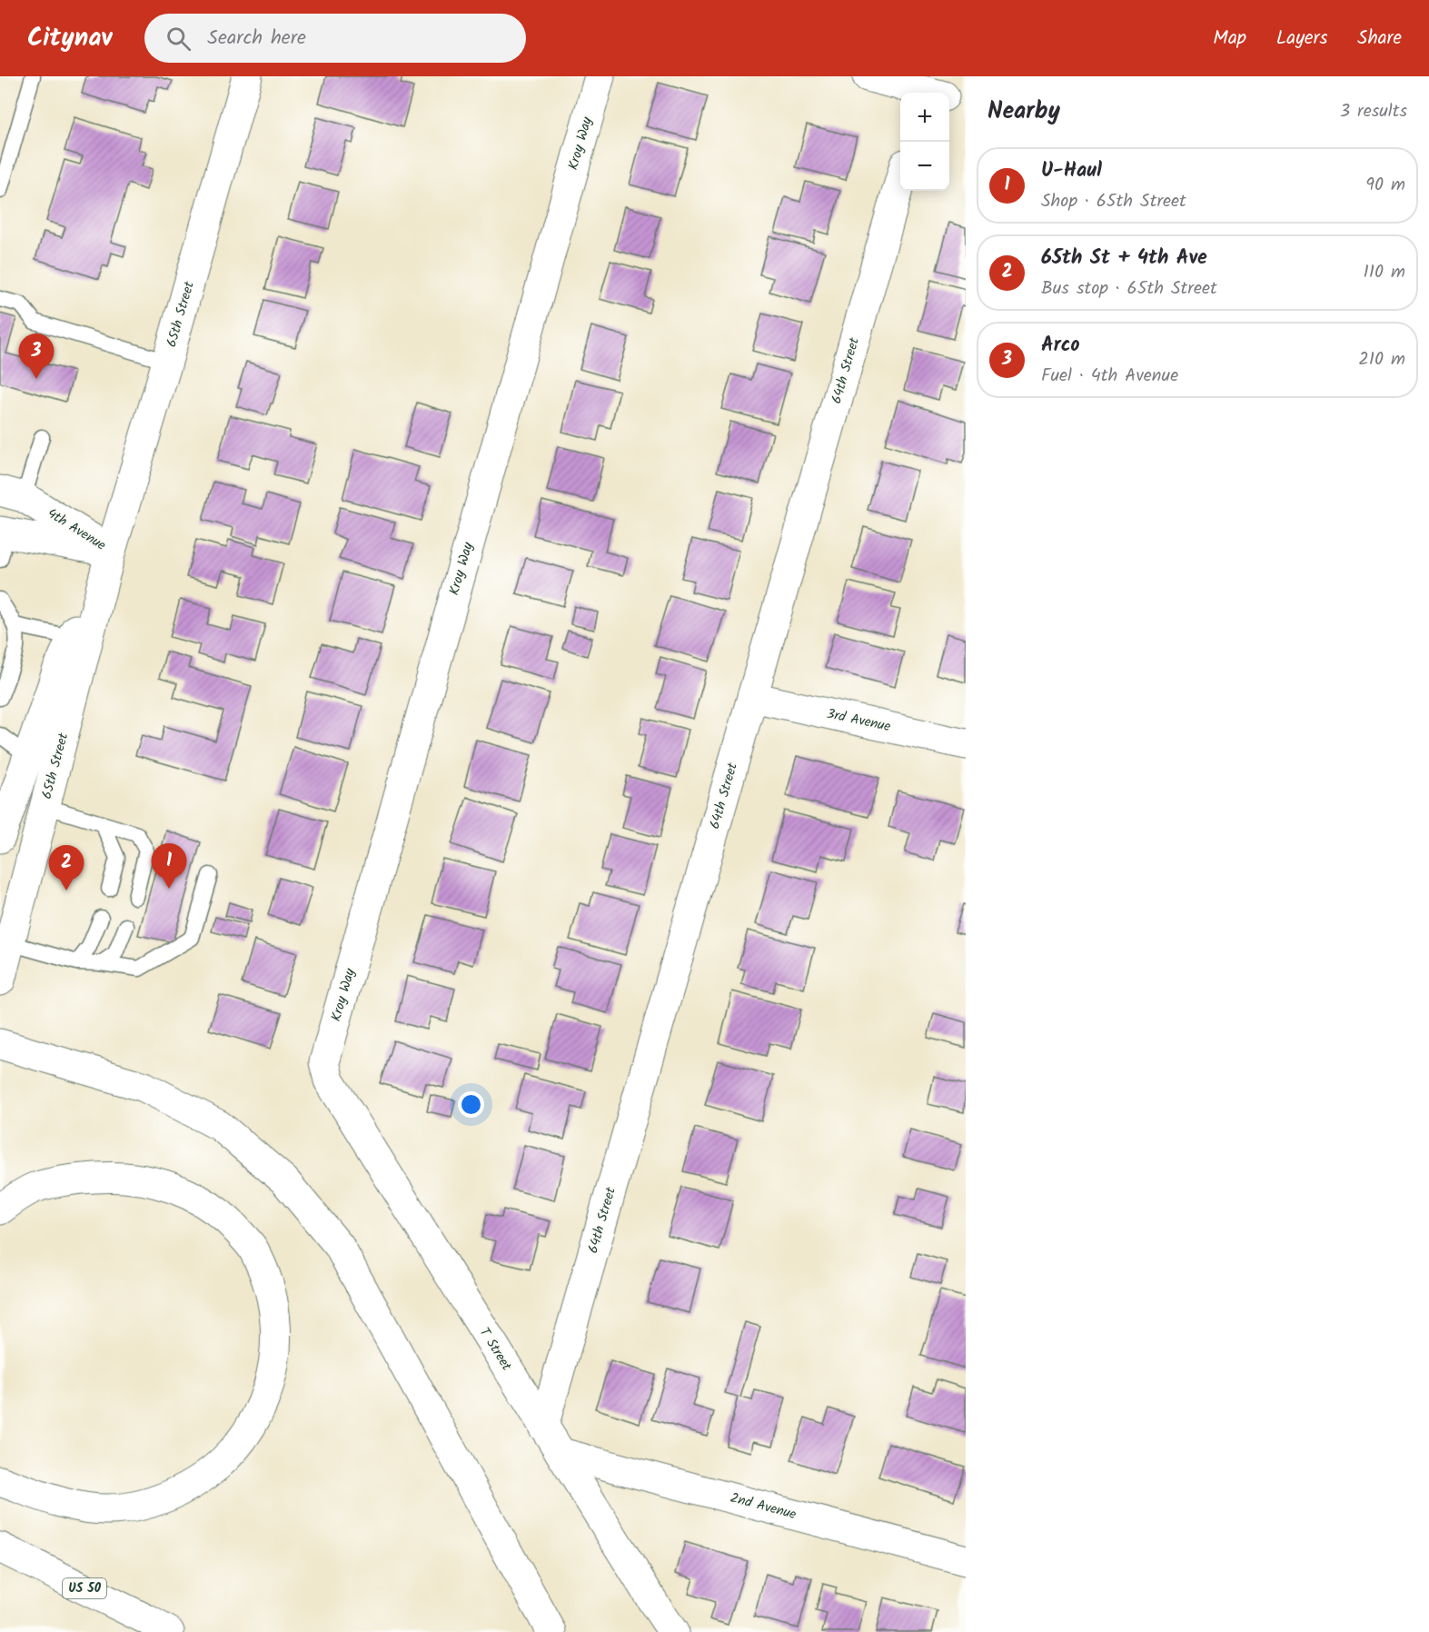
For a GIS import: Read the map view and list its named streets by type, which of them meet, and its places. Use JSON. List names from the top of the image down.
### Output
{
  "streets": {
    "main road": [
      "Kroy Way",
      "65th Street",
      "64th Street",
      "4th Avenue",
      "3rd Avenue",
      "T Street",
      "2nd Avenue",
      "US 50"
    ]
  },
  "crossings": [
    ["Kroy Way", "T Street"],
    ["65th Street", "4th Avenue"],
    ["64th Street", "3rd Avenue"],
    ["64th Street", "T Street"],
    ["T Street", "2nd Avenue"]
  ],
  "page": {
    "header": "Citynav",
    "search": "Search here",
    "nav": ["Map", "Layers", "Share"],
    "heading": ["Nearby", "3 results"],
    "map_buttons": ["+", "−"],
    "list": [
      {
        "mark": "1",
        "name": "U-Haul",
        "note": "Shop · 65th Street",
        "value": "90 m"
      },
      {
        "mark": "2",
        "name": "65th St + 4th Ave",
        "note": "Bus stop · 65th Street",
        "value": "110 m"
      },
      {
        "mark": "3",
        "name": "Arco",
        "note": "Fuel · 4th Avenue",
        "value": "210 m"
      }
    ],
    "pins": ["3", "1", "2"]
  }
}
